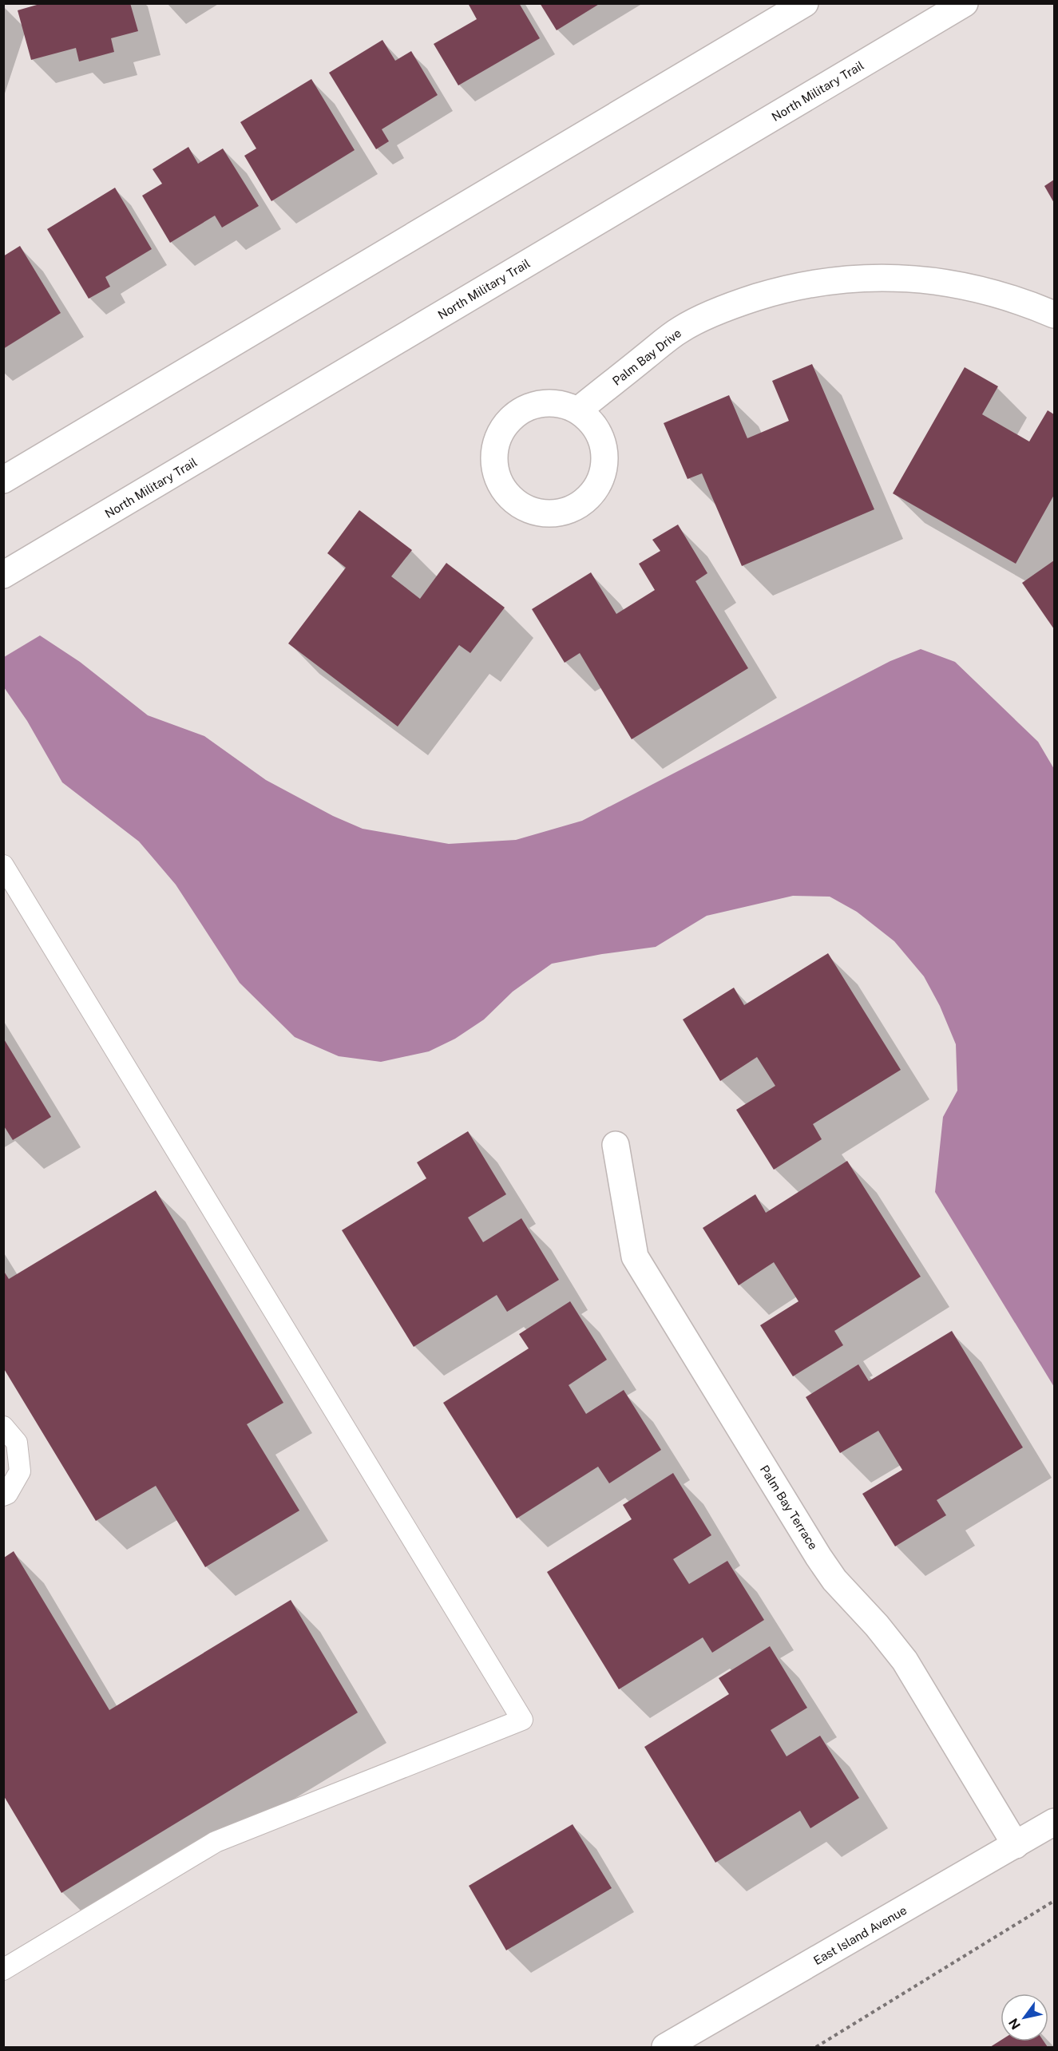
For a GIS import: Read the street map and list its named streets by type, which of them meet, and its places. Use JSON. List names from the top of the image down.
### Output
{
  "streets": {
    "street": [
      "North Military Trail",
      "Palm Bay Drive",
      "Palm Bay Terrace",
      "East Island Avenue"
    ]
  },
  "crossings": [
    ["Palm Bay Terrace", "East Island Avenue"]
  ],
  "north": "bottom left"
}
